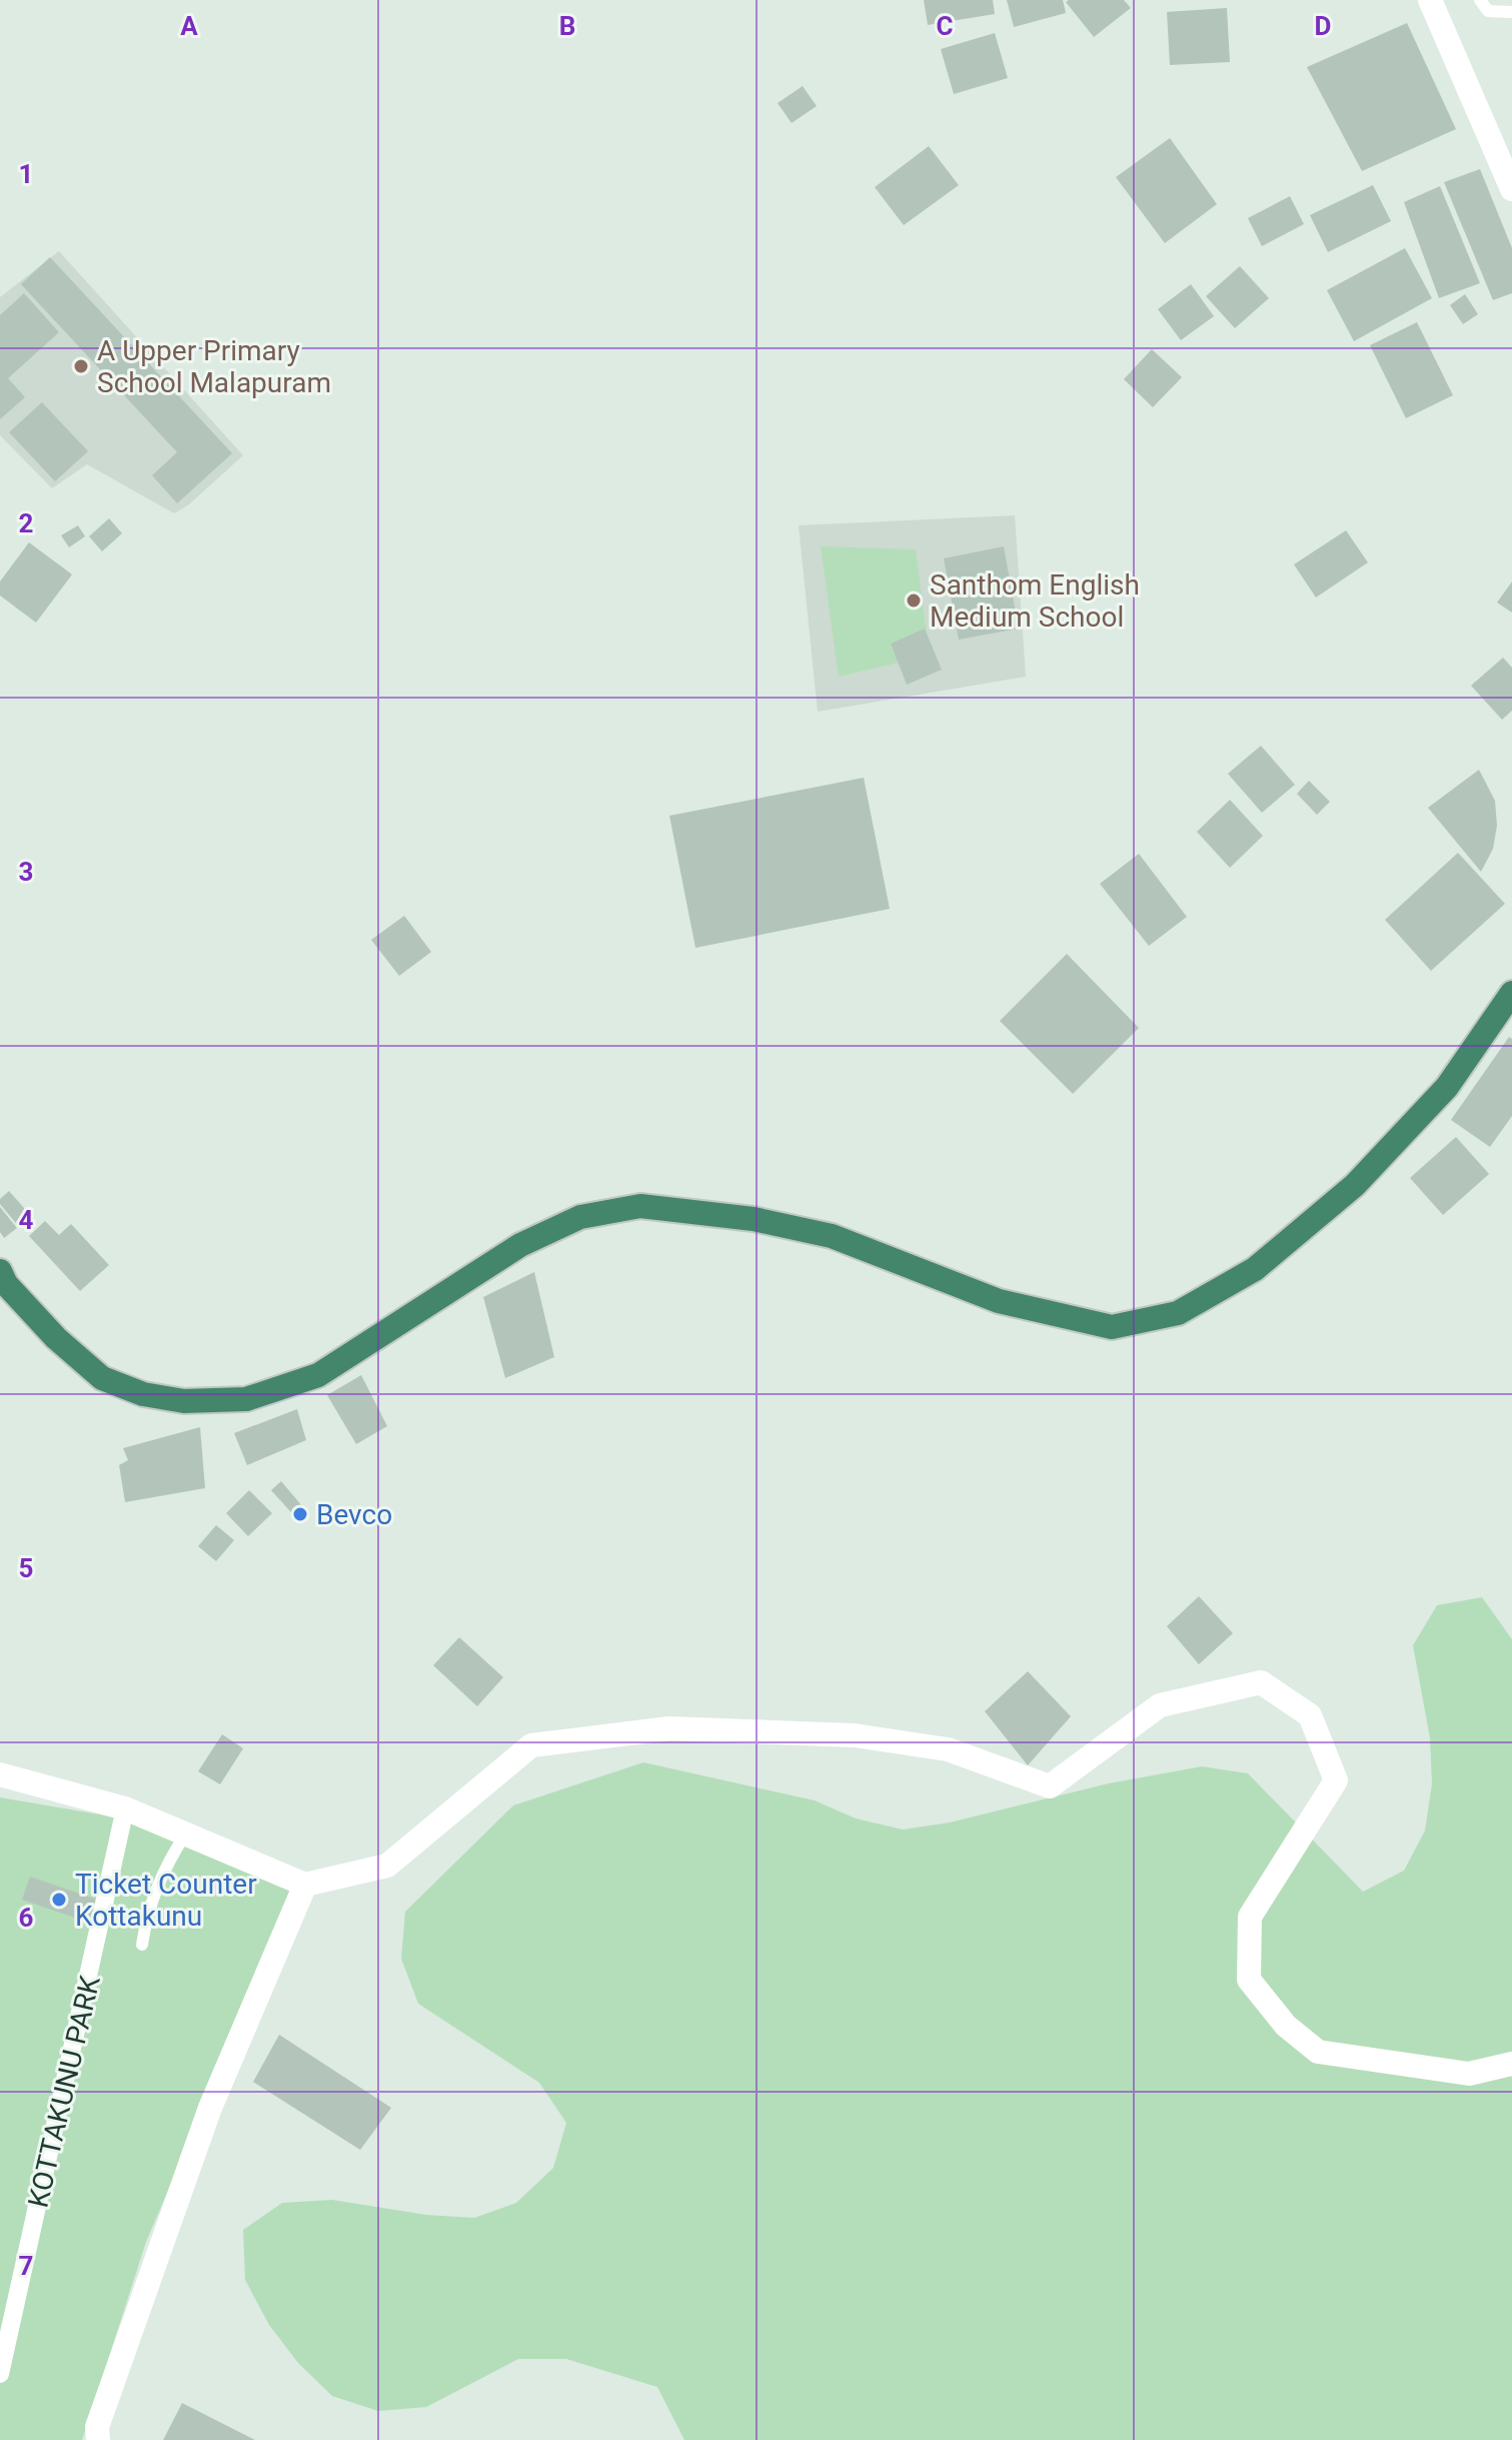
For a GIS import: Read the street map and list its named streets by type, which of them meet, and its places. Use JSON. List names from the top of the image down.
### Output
{
  "streets": {
    "street": ["KOTTAKUNU PARK"]
  },
  "places": [
    "A Upper Primary School Malapuram",
    "Santhom English Medium School",
    "Bevco",
    "Ticket Counter Kottakunu"
  ],
  "grid": {
    "columns": [
      "A",
      "B",
      "C",
      "D"
    ],
    "rows": [
      "1",
      "2",
      "3",
      "4",
      "5",
      "6",
      "7"
    ]
  }
}
